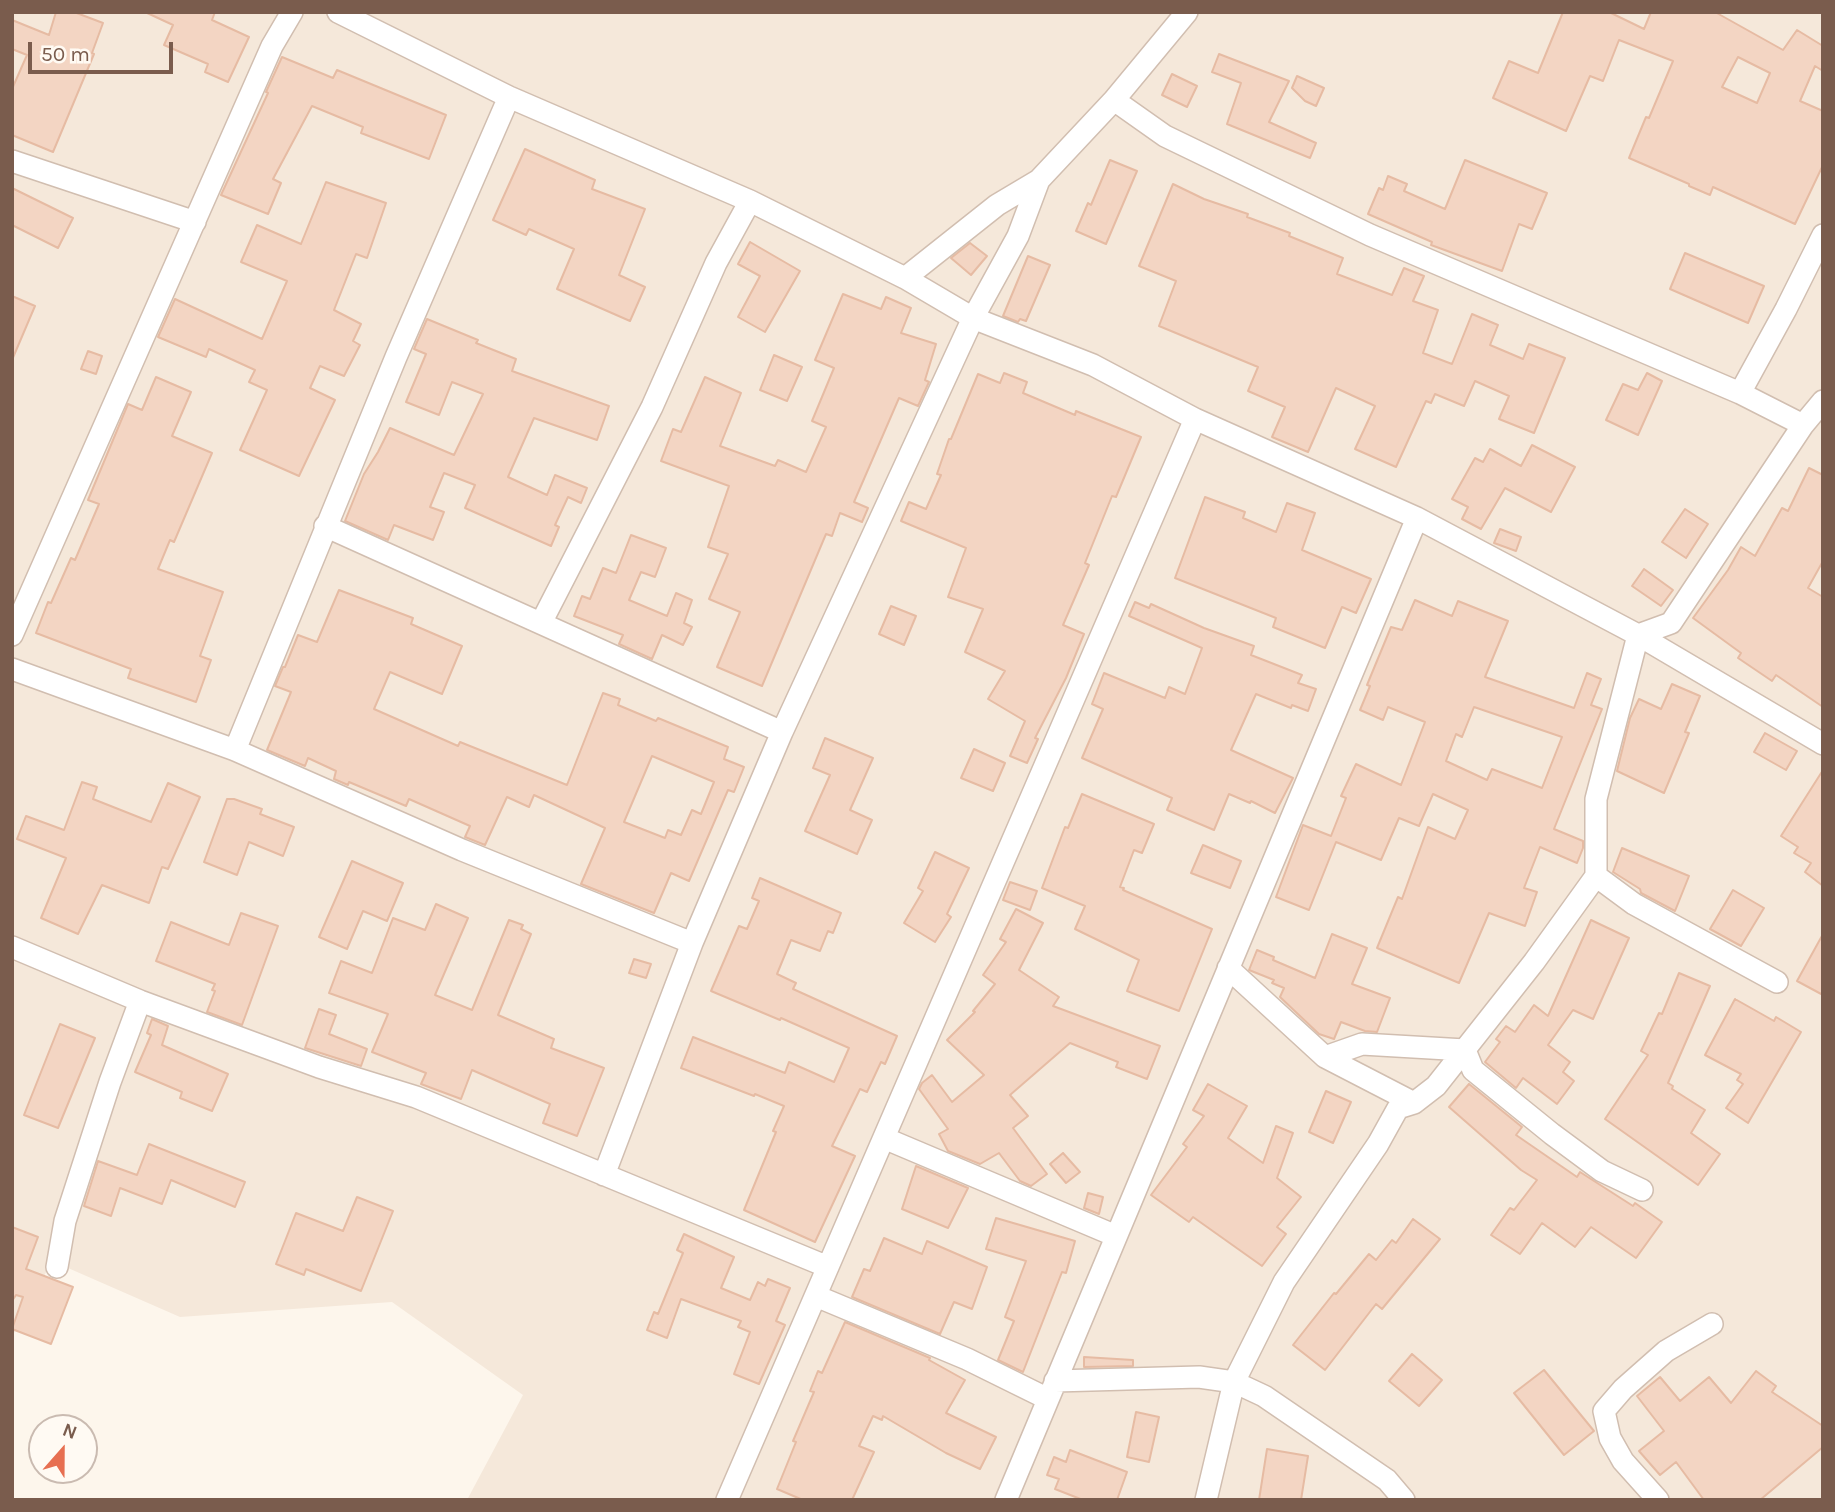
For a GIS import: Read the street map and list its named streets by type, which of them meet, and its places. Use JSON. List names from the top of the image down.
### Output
{
  "scale_bar": "50 m",
  "north": "top"
}
